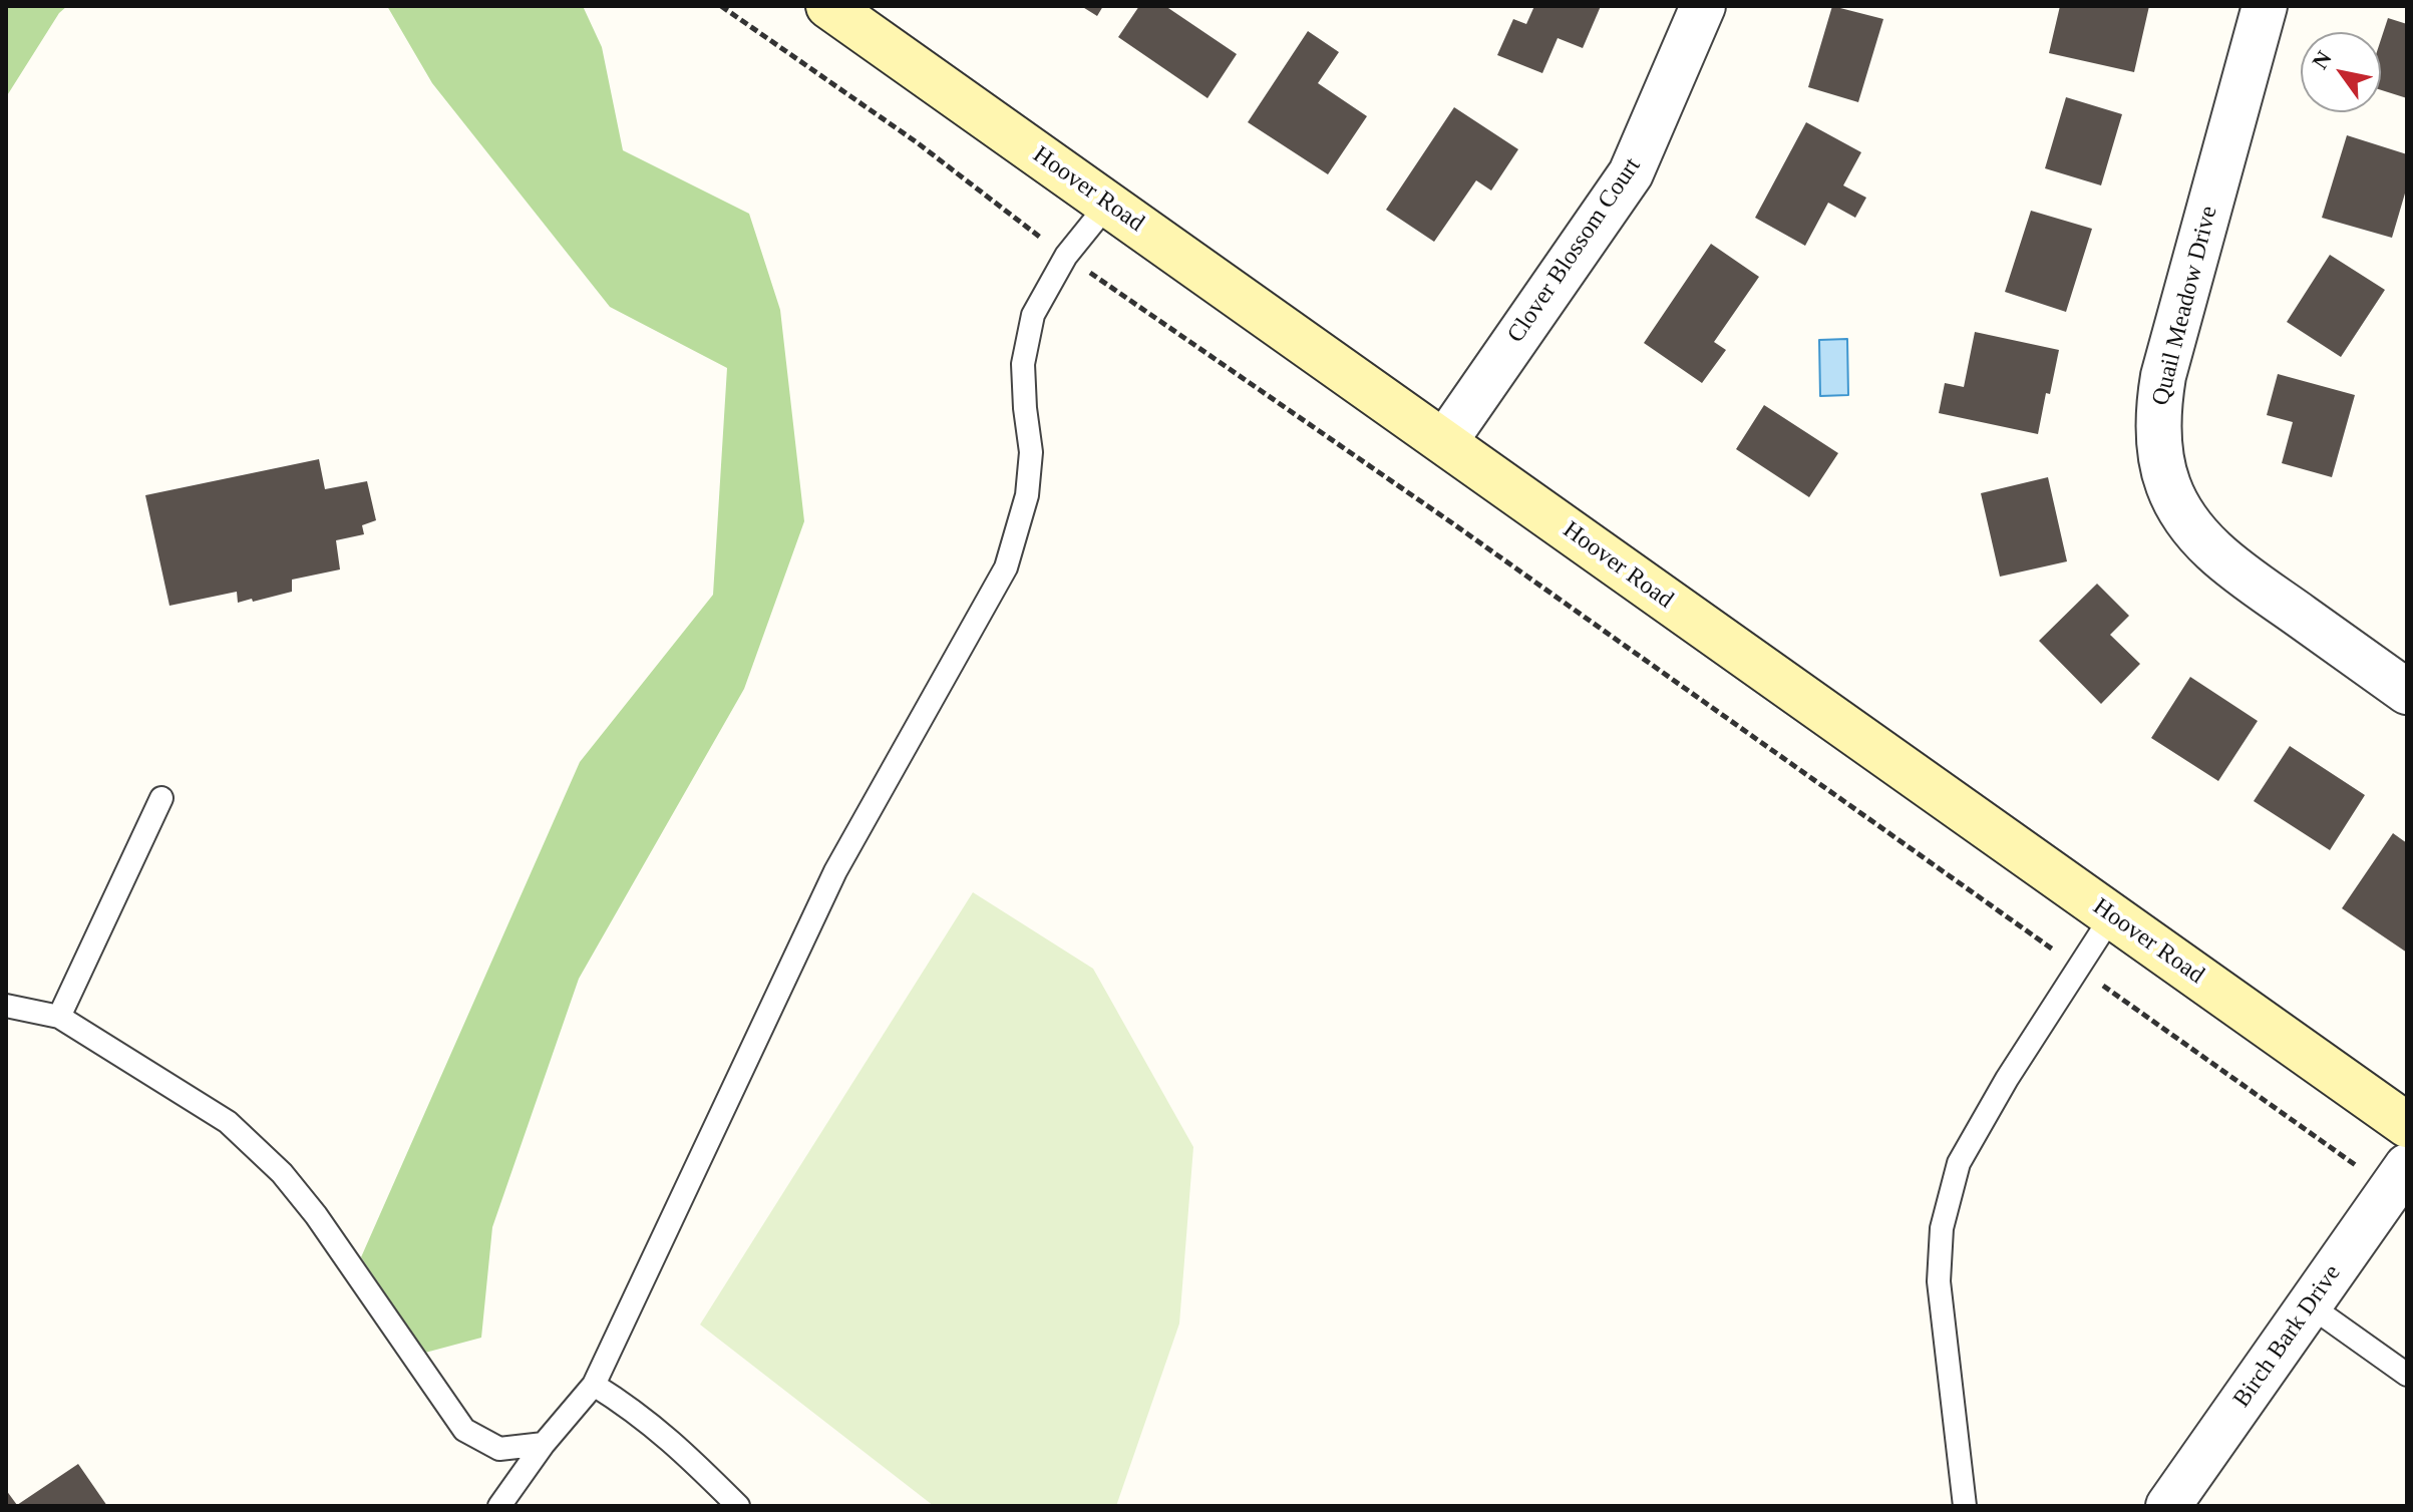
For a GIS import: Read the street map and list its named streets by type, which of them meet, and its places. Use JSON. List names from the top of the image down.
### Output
{
  "streets": {
    "main road": ["Hoover Road"],
    "street": ["Clover Blossom Court", "Quail Meadow Drive", "Birch Bark Drive"]
  },
  "crossings": [
    ["Hoover Road", "Clover Blossom Court"]
  ],
  "north": "top left"
}
